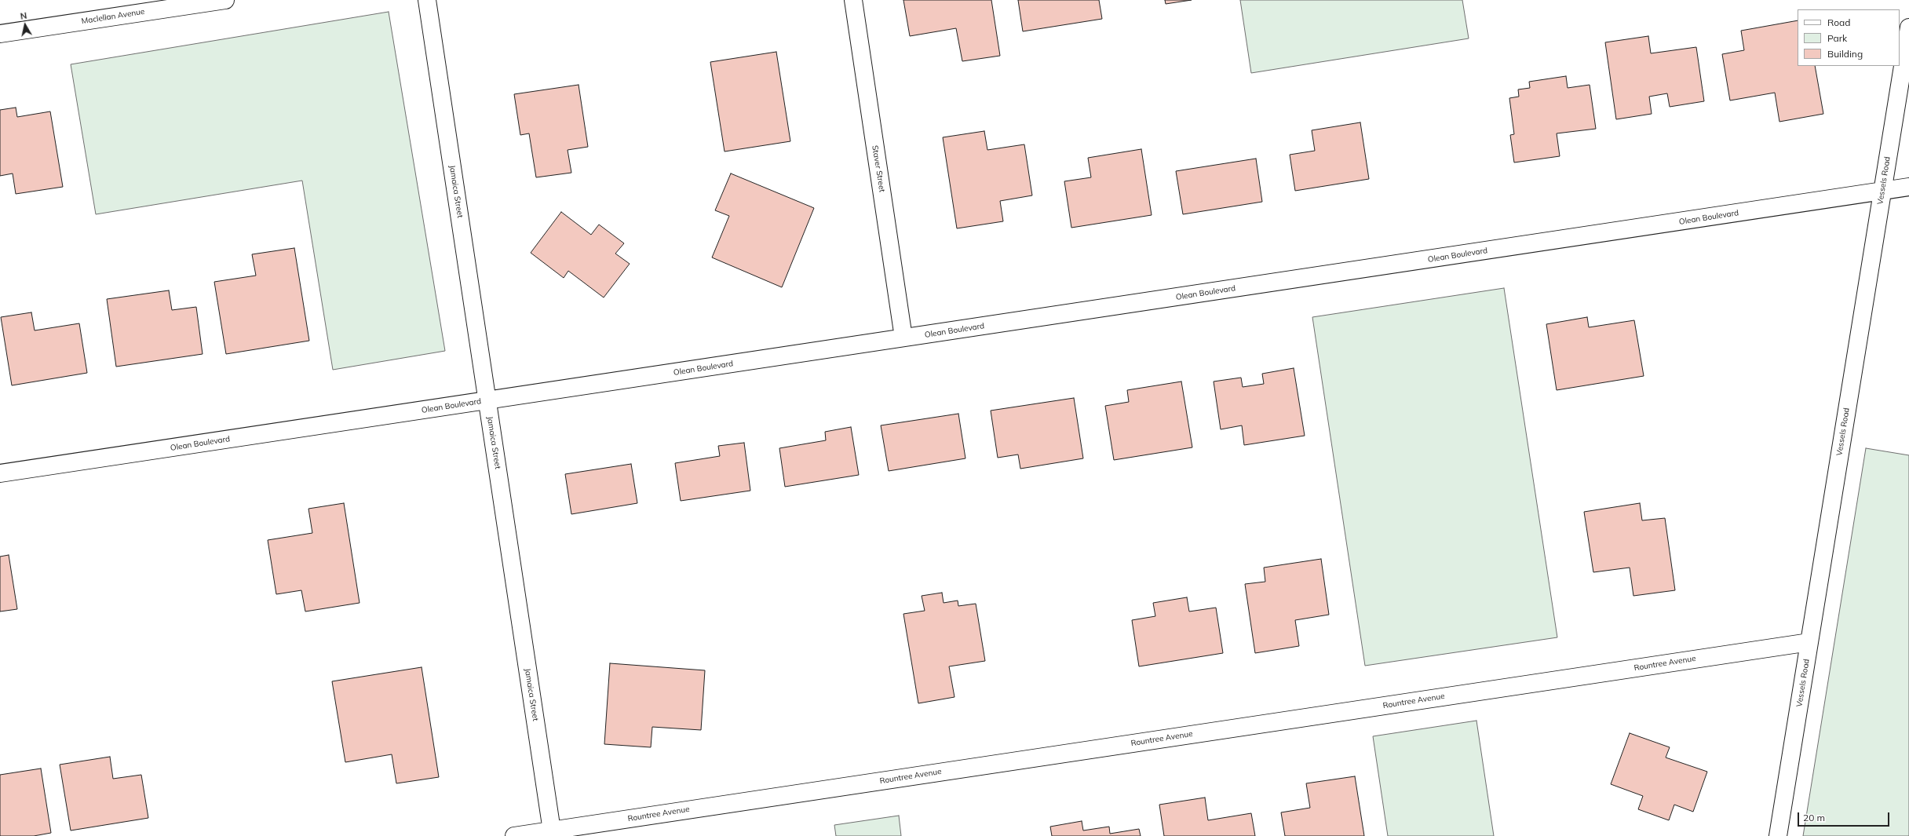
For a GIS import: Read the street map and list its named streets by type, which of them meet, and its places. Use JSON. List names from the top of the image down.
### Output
{
  "streets": {
    "street": [
      "Maclellan Avenue",
      "Staver Street",
      "Vessels Road",
      "Jamaica Street",
      "Olean Boulevard",
      "Rountree Avenue"
    ]
  },
  "crossings": [
    ["Staver Street", "Olean Boulevard"],
    ["Vessels Road", "Olean Boulevard"],
    ["Vessels Road", "Rountree Avenue"],
    ["Jamaica Street", "Olean Boulevard"],
    ["Jamaica Street", "Rountree Avenue"]
  ],
  "legend": ["Road", "Park", "Building"],
  "scale_bar": "20 m",
  "north": "top"
}
